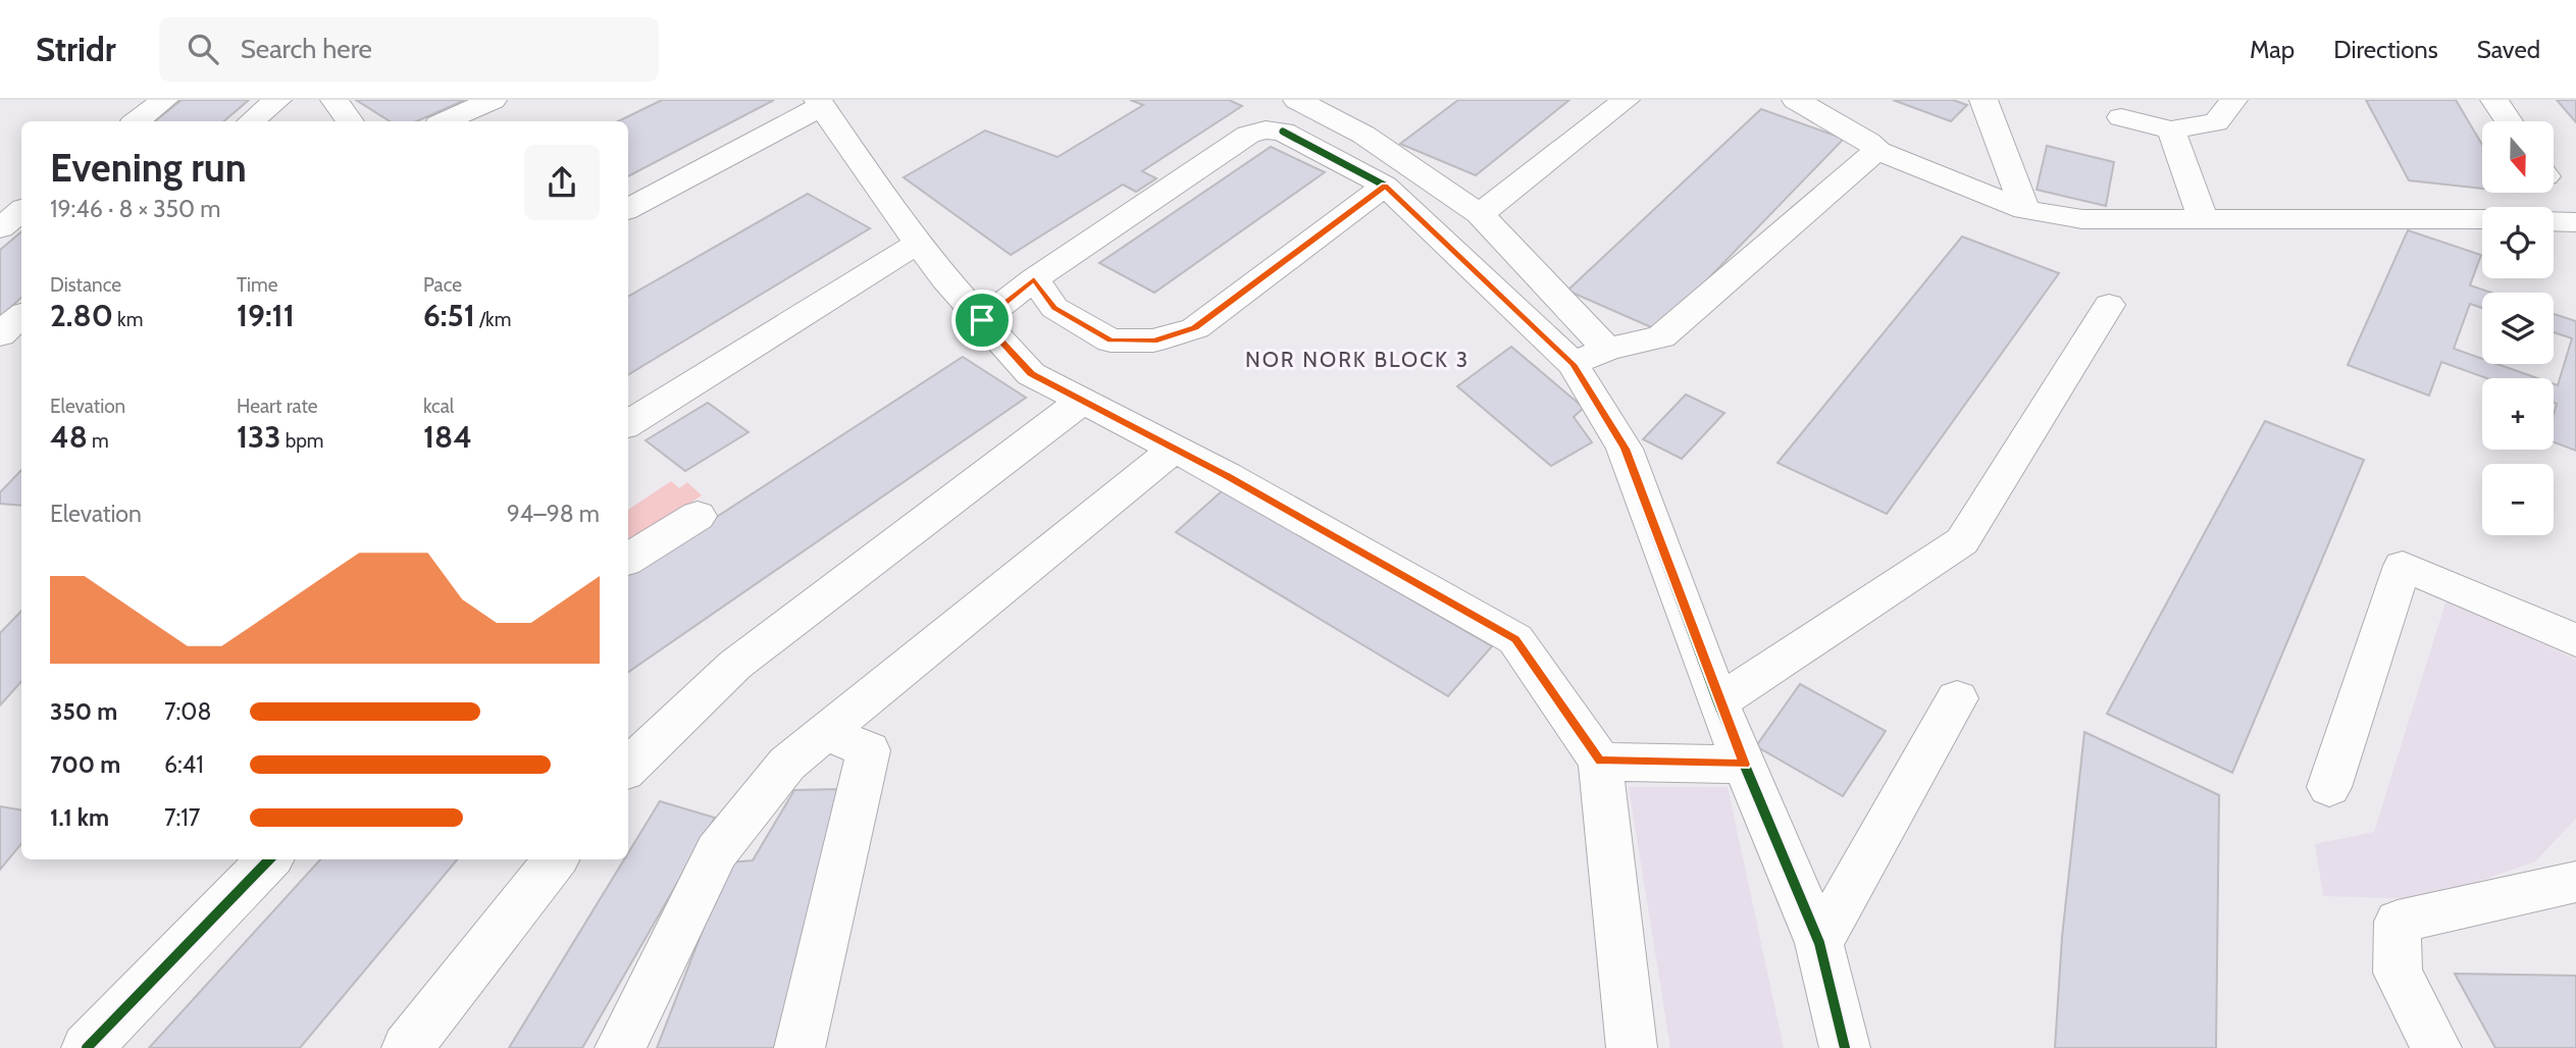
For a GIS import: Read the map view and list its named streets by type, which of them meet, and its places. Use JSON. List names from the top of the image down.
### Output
{
  "districts": ["NOR NORK BLOCK 3"],
  "north": "bottom",
  "page": {
    "header": "Stridr",
    "search": "Search here",
    "nav": ["Map", "Directions", "Saved"],
    "map_buttons": ["+", "−"],
    "heading": ["Evening run", "19:46 · 8 × 350 m"],
    "stats": [
      ["Distance", "2.80 km"],
      ["Time", "19:11"],
      ["Pace", "6:51 /km"],
      ["Elevation", "48 m"],
      ["Heart rate", "133 bpm"],
      ["kcal", "184"]
    ],
    "chart": ["Elevation", "94–98 m"],
    "list": [
      {
        "name": "350 m",
        "note": "7:08"
      },
      {
        "name": "700 m",
        "note": "6:41"
      },
      {
        "name": "1.1 km",
        "note": "7:17"
      }
    ]
  }
}
